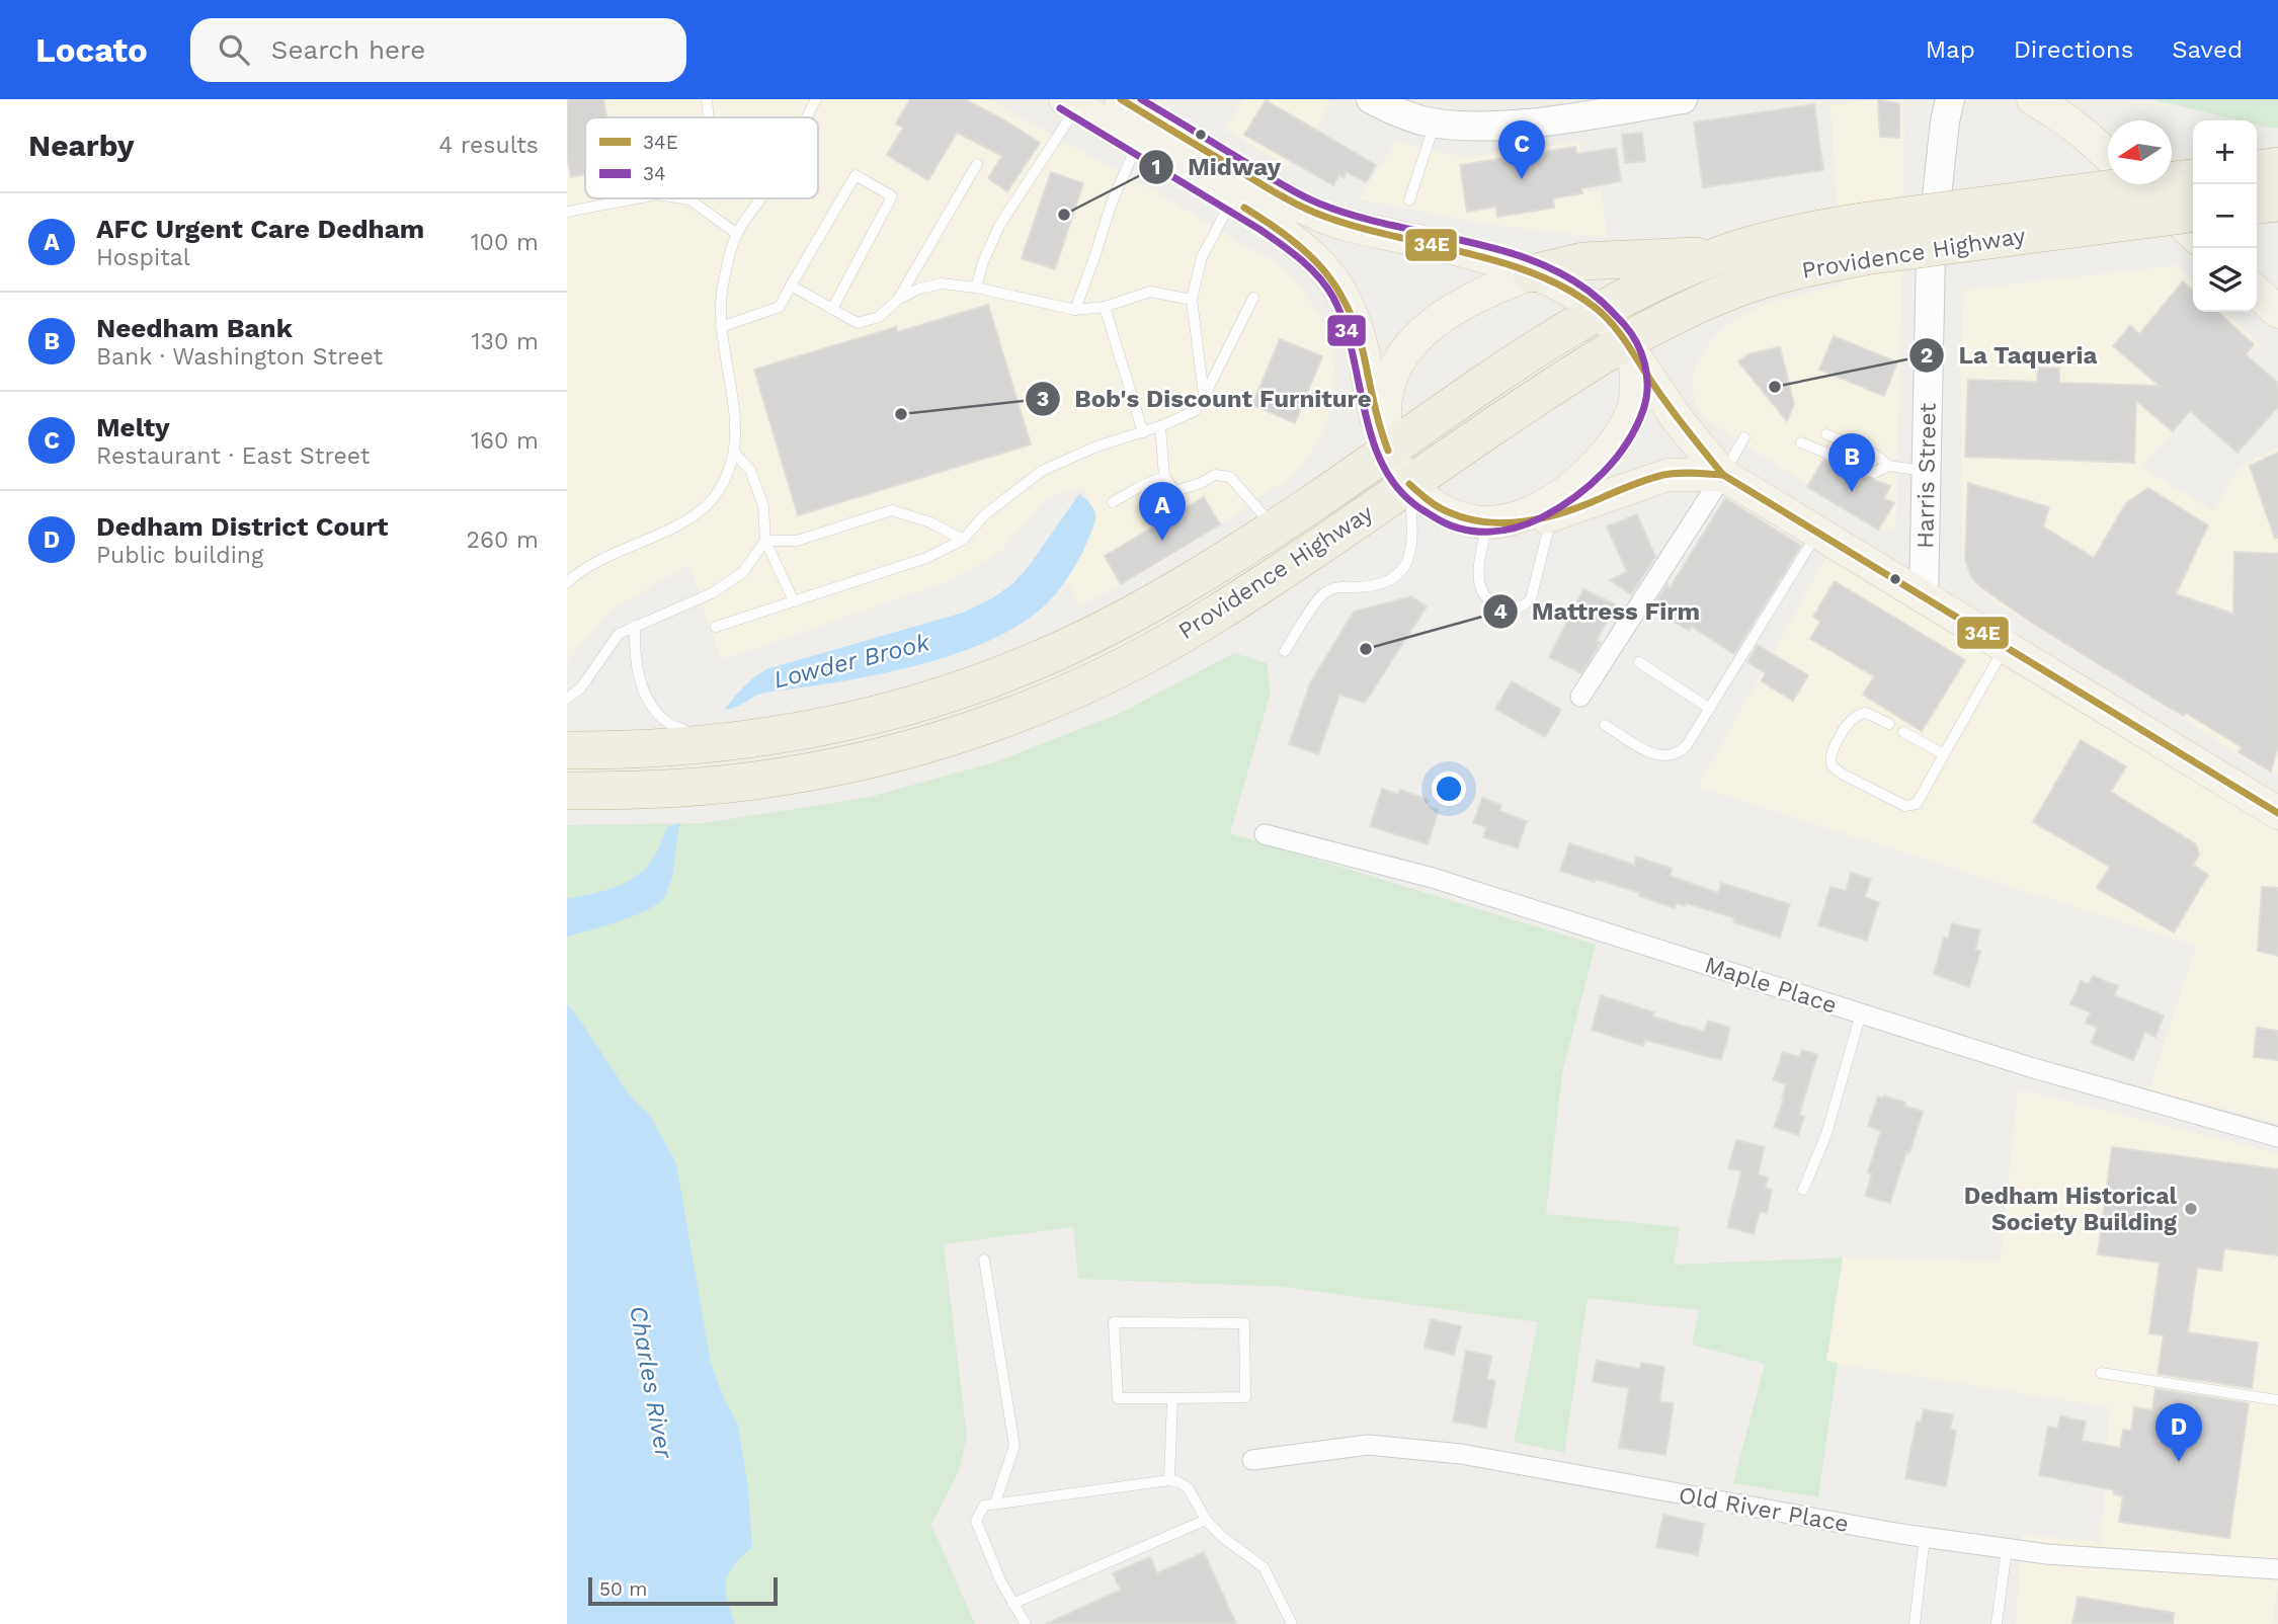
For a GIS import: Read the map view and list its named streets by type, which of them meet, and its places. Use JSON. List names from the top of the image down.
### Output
{
  "streets": {
    "highway": ["Providence Highway"],
    "main road": ["Harris Street"],
    "street": ["Maple Place", "Old River Place"]
  },
  "water": ["Lowder Brook", "Charles River"],
  "places": [
    "Midway",
    "La Taqueria",
    "Bob's Discount Furniture",
    "Mattress Firm",
    "Dedham Historical Society Building"
  ],
  "lines": ["transit line 34E", "transit line 34"],
  "legend": ["34E", "34"],
  "scale_bar": "50 m",
  "north": "left",
  "page": {
    "header": "Locato",
    "search": "Search here",
    "nav": ["Map", "Directions", "Saved"],
    "heading": ["Nearby", "4 results"],
    "map_buttons": ["+", "−"],
    "pins": [
      "C",
      "B",
      "A",
      "D"
    ],
    "list": [
      {
        "mark": "A",
        "name": "AFC Urgent Care Dedham",
        "note": "Hospital",
        "value": "100 m"
      },
      {
        "mark": "B",
        "name": "Needham Bank",
        "note": "Bank · Washington Street",
        "value": "130 m"
      },
      {
        "mark": "C",
        "name": "Melty",
        "note": "Restaurant · East Street",
        "value": "160 m"
      },
      {
        "mark": "D",
        "name": "Dedham District Court",
        "note": "Public building",
        "value": "260 m"
      }
    ],
    "scale": "50 m"
  }
}
